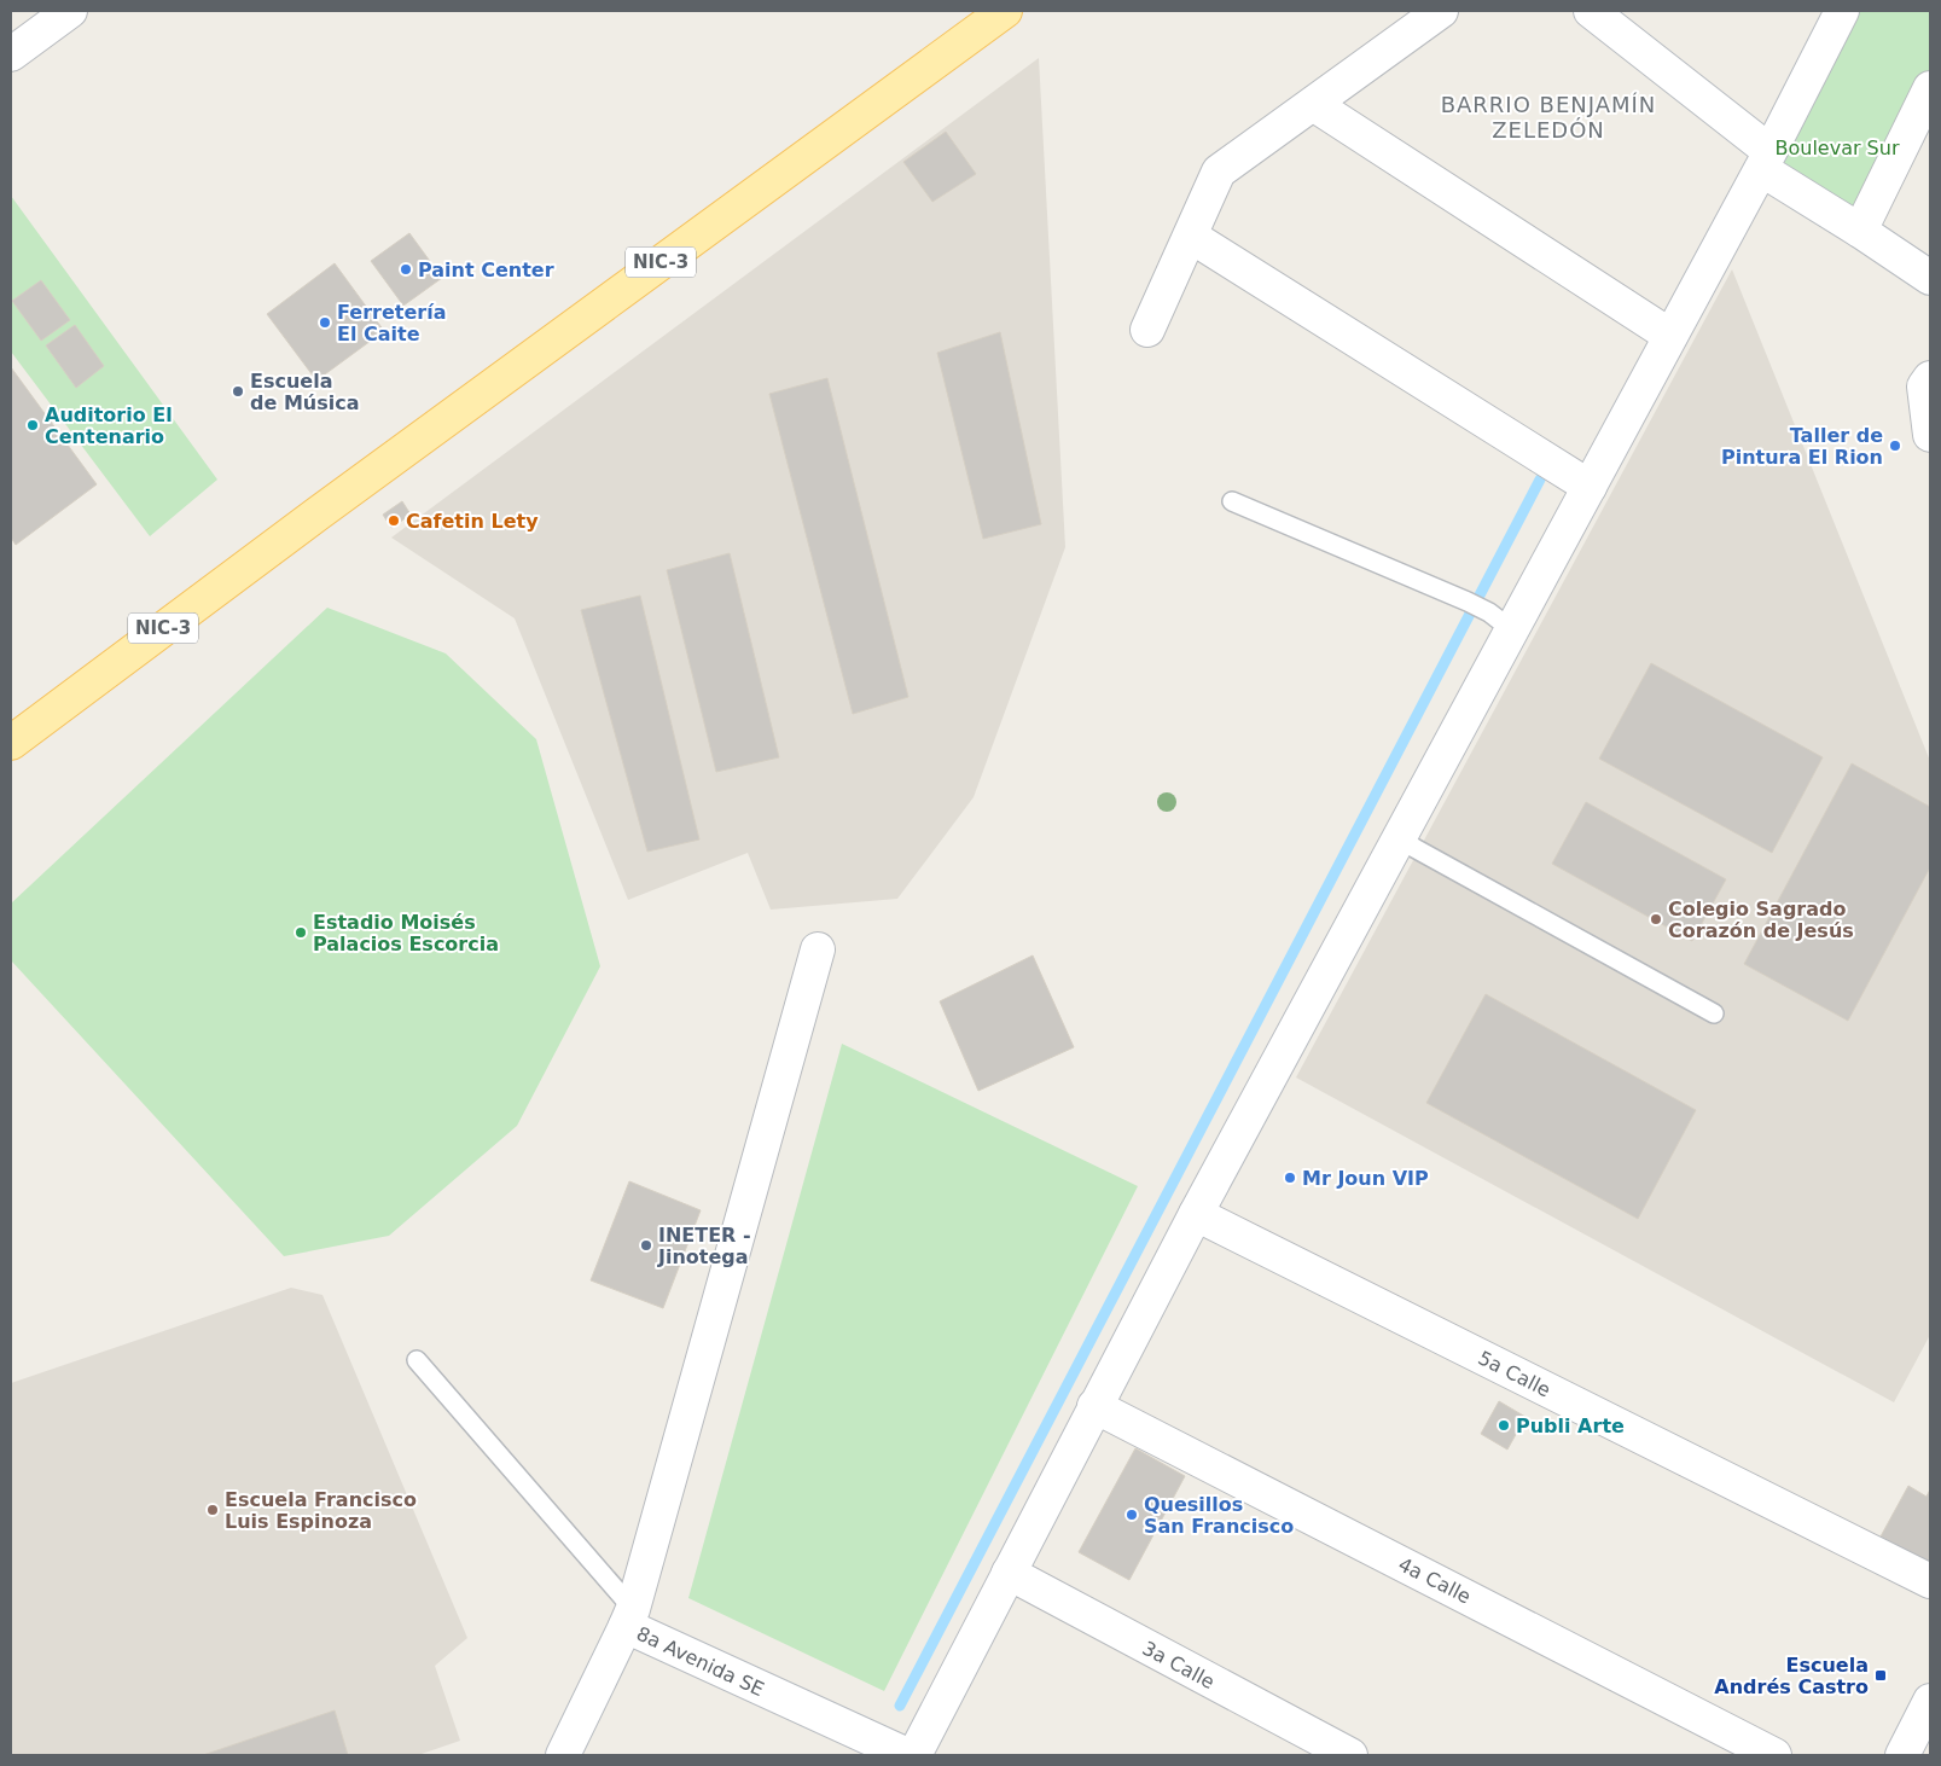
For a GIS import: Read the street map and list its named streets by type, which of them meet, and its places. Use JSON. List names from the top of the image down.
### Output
{
  "streets": {
    "main road": ["NIC-3"],
    "street": [
      "5a Calle",
      "4a Calle",
      "8a Avenida SE",
      "3a Calle"
    ]
  },
  "districts": ["BARRIO BENJAMÍN ZELEDÓN"],
  "parks": ["Boulevar Sur"],
  "places": {
    "other": [
      "Paint Center",
      "Ferretería El Caite",
      "Escuela de Música",
      "Auditorio El Centenario",
      "Taller de Pintura El Rion",
      "Cafetin Lety",
      "Colegio Sagrado Corazón de Jesús",
      "Estadio Moisés Palacios Escorcia",
      "Mr Joun VIP",
      "INETER - Jinotega",
      "Publi Arte",
      "Escuela Francisco Luis Espinoza",
      "Quesillos San Francisco"
    ],
    "transit": ["Escuela Andrés Castro"]
  }
}
